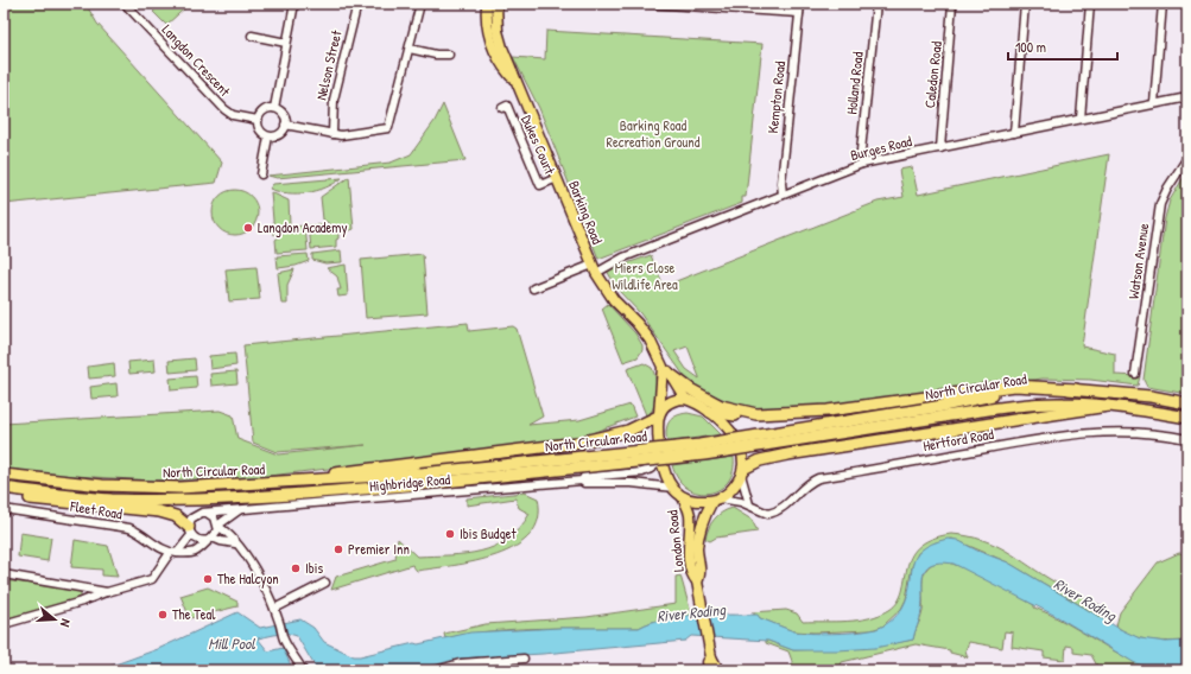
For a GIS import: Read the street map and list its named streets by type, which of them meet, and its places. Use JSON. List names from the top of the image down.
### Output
{
  "streets": {
    "highway": ["North Circular Road"],
    "main road": ["Barking Road", "London Road"],
    "street": [
      "Langdon Crescent",
      "Nelson Street",
      "Caledon Road",
      "Holland Road",
      "Kempton Road",
      "Dukes Court",
      "Burges Road",
      "Watson Avenue",
      "Hertford Road",
      "Highbridge Road",
      "Fleet Road"
    ]
  },
  "crossings": [
    ["Caledon Road", "Burges Road"],
    ["Holland Road", "Burges Road"],
    ["Kempton Road", "Burges Road"],
    ["Dukes Court", "Barking Road"],
    ["Burges Road", "Barking Road"],
    ["Barking Road", "Hertford Road"],
    ["Barking Road", "Highbridge Road"],
    ["Barking Road", "London Road"],
    ["Hertford Road", "Highbridge Road"],
    ["Hertford Road", "London Road"],
    ["Highbridge Road", "London Road"]
  ],
  "water": ["River Roding", "Mill Pool"],
  "parks": ["Barking Road Recreation Ground", "Miers Close Wildlife Area"],
  "places": [
    "Langdon Academy",
    "Ibis Budget",
    "Premier Inn",
    "Ibis",
    "The Halcyon",
    "The Teal"
  ],
  "scale_bar": "100 m",
  "north": "right"
}
